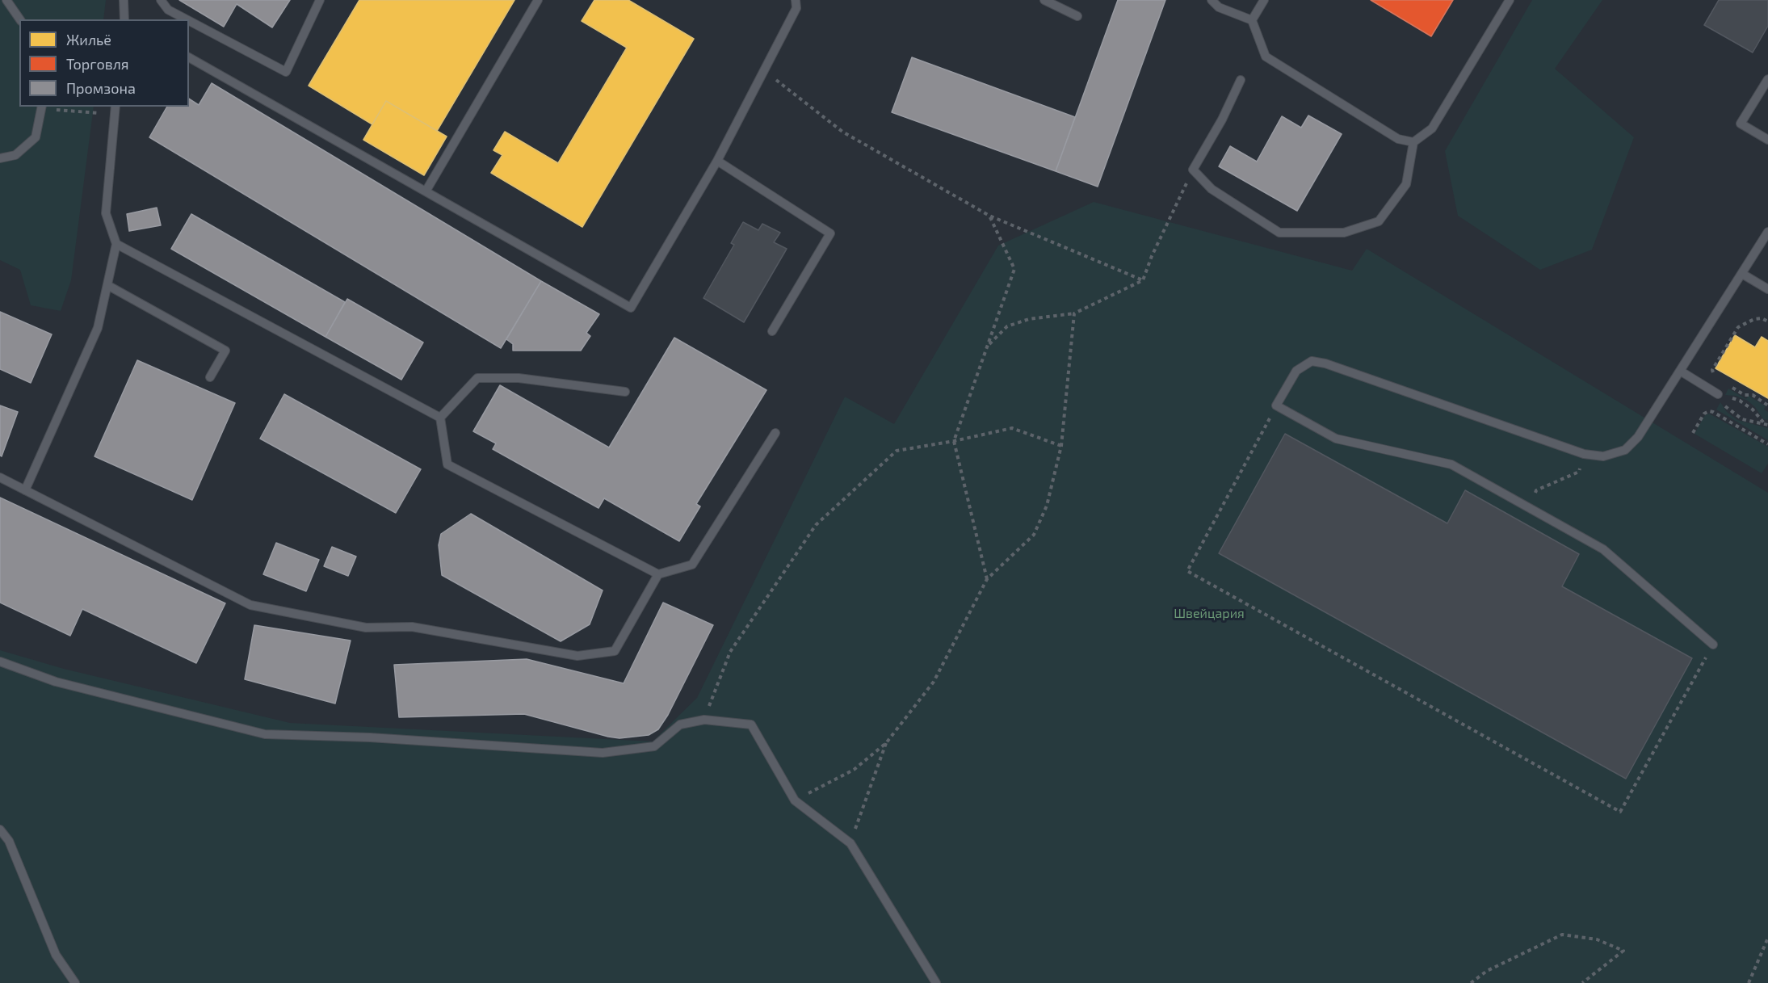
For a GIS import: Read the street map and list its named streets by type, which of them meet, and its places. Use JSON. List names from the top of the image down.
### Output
{
  "parks": ["Швейцария"],
  "legend": ["Жильё", "Торговля", "Промзона"]
}
